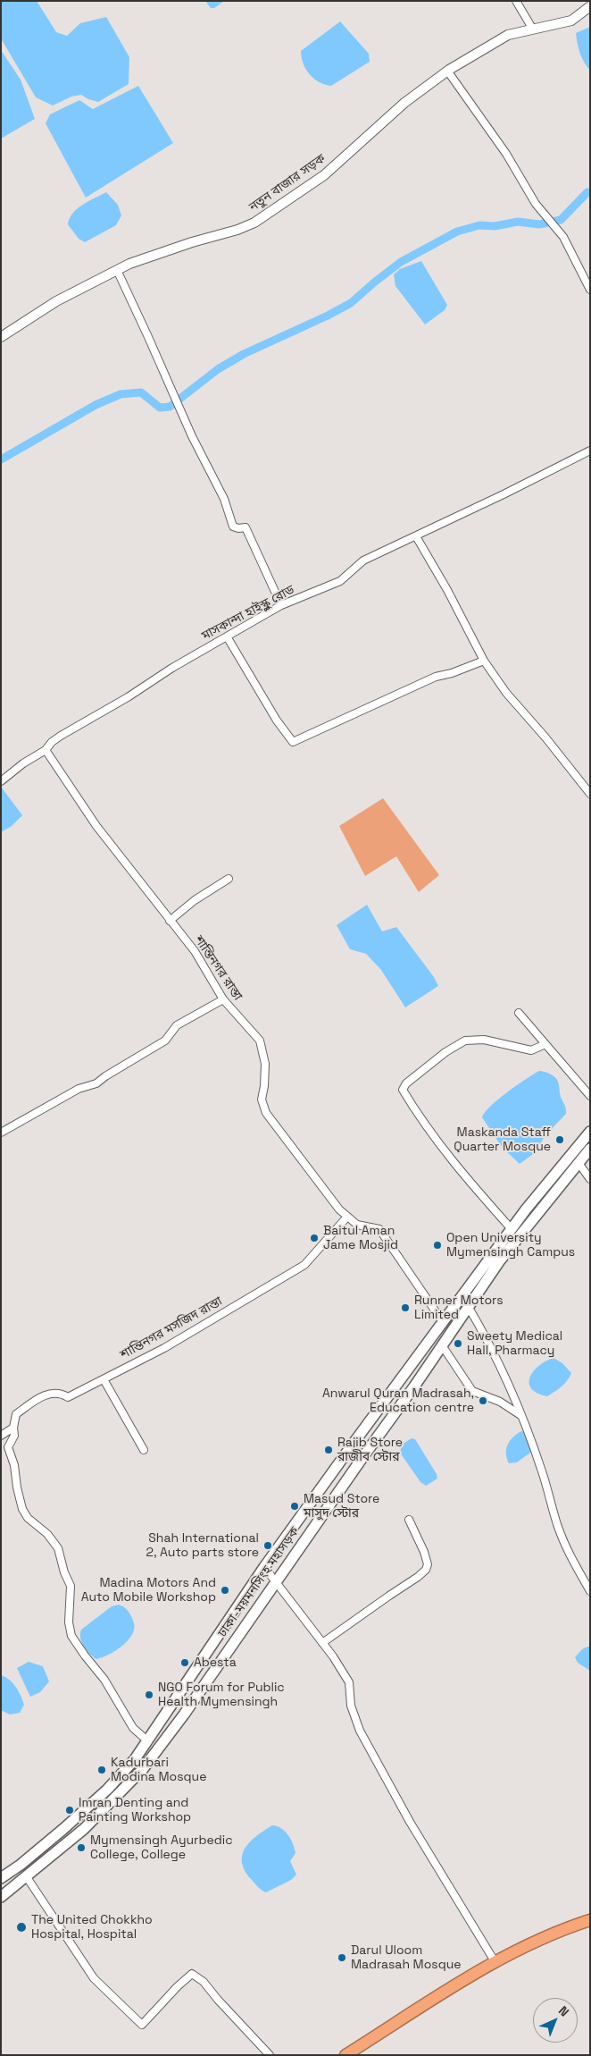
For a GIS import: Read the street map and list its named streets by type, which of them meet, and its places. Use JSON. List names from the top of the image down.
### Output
{
  "streets": {
    "main road": ["ঢাকা-ময়মনসিংহ মহাসড়ক"],
    "street": [
      "নতুন বাজার সড়ক",
      "মাসকান্দা হাইস্কুল রোড",
      "শান্তিনগর রাস্তা",
      "শান্তিনগর মসজিদ রাস্তা"
    ]
  },
  "crossings": [
    ["মাসকান্দা হাইস্কুল রোড", "শান্তিনগর রাস্তা"],
    ["শান্তিনগর রাস্তা", "শান্তিনগর মসজিদ রাস্তা"],
    ["শান্তিনগর রাস্তা", "ঢাকা-ময়মনসিংহ মহাসড়ক"]
  ],
  "places": [
    "Maskanda Staff Quarter Mosque",
    "Baitul Aman Jame Mosjid",
    "Open University Mymensingh Campus",
    "Runner Motors Limited",
    "Sweety Medical Hall, Pharmacy",
    "Anwarul Quran Madrasah, Education centre",
    "Rajib Store রাজীব স্টোর",
    "Masud Store মাসুদ স্টোর",
    "Shah International 2, Auto parts store",
    "Madina Motors And Auto Mobile Workshop",
    "Abesta",
    "NGO Forum for Public Health Mymensingh",
    "Kadurbari Modina Mosque",
    "Imran Denting and Painting Workshop",
    "Mymensingh Ayurbedic College, College",
    "The United Chokkho Hospital, Hospital",
    "Darul Uloom Madrasah Mosque"
  ],
  "north": "top right"
}
